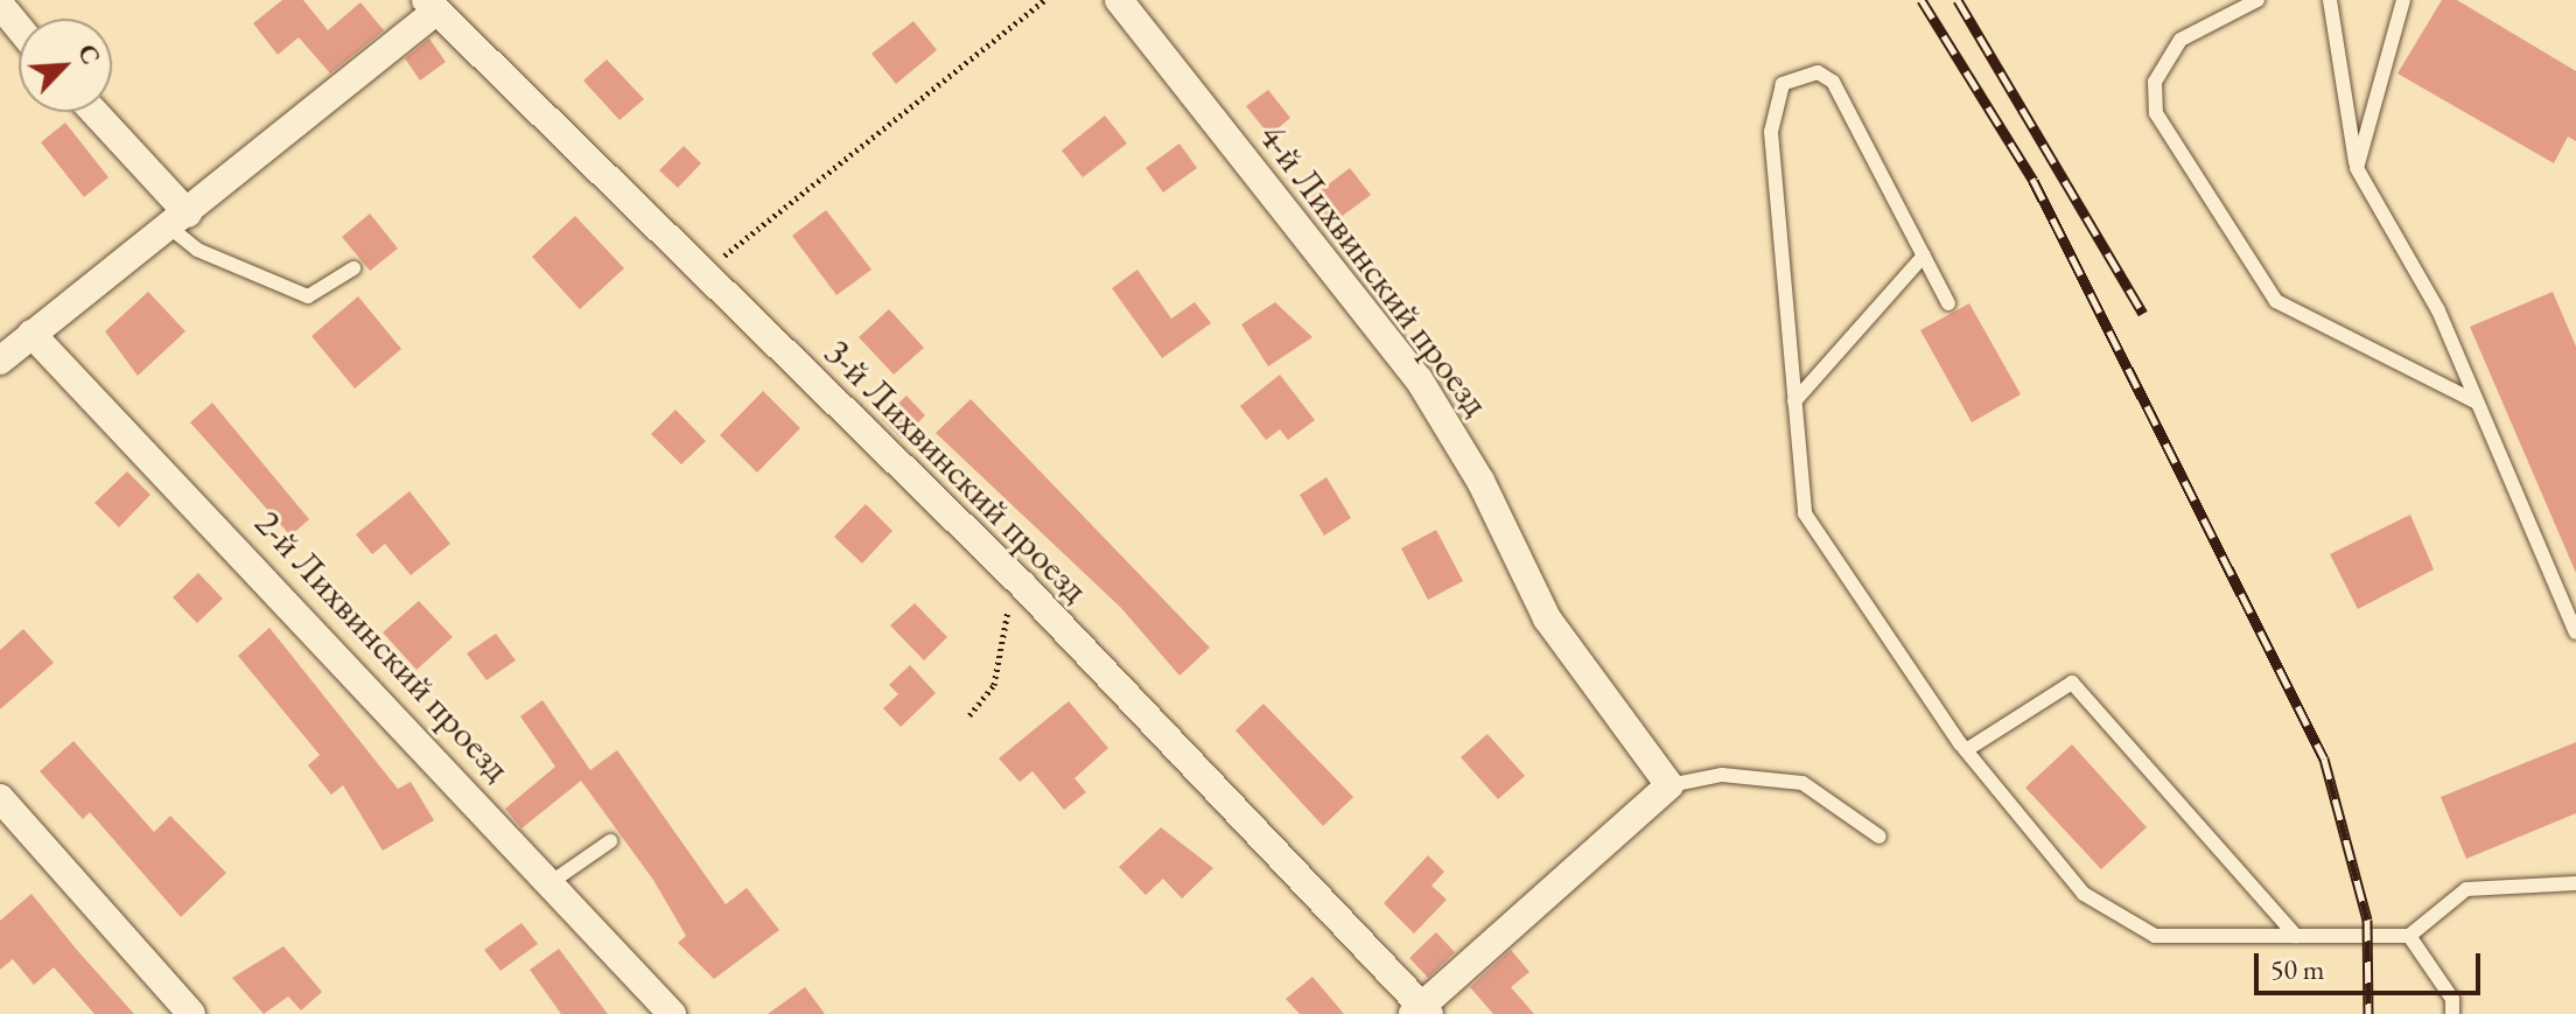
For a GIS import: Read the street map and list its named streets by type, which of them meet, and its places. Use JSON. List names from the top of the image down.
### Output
{
  "streets": {
    "street": ["4-й Лихвинский проезд", "3-й Лихвинский проезд", "2-й Лихвинский проезд"]
  },
  "scale_bar": "50 m",
  "north": "top right"
}
